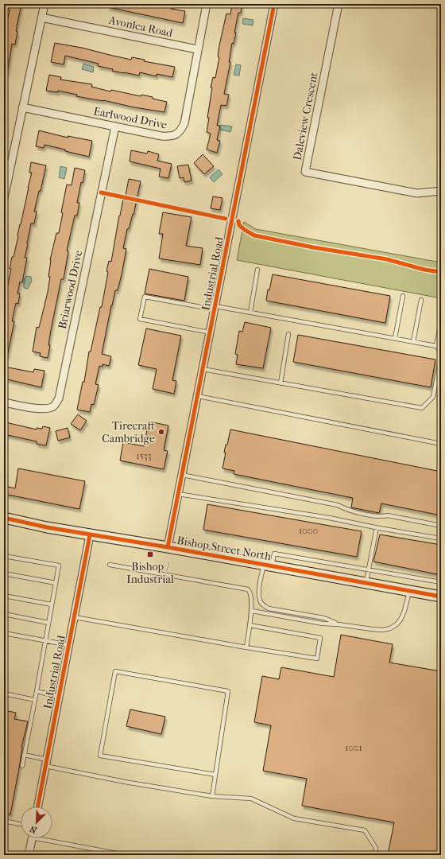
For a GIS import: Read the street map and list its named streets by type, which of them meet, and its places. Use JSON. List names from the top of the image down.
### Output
{
  "streets": {
    "main road": ["Bishop Street North"],
    "street": [
      "Avonlea Road",
      "Daleview Crescent",
      "Earlwood Drive",
      "Industrial Road",
      "Briarwood Drive"
    ]
  },
  "crossings": [
    ["Avonlea Road", "Earlwood Drive"],
    ["Earlwood Drive", "Briarwood Drive"],
    ["Industrial Road", "Bishop Street North"]
  ],
  "places": {
    "other": ["Tirecraft Cambridge"],
    "transit": ["Bishop / Industrial"]
  },
  "house_numbers": ["1533", "1000", "1001"],
  "north": "bottom left"
}
